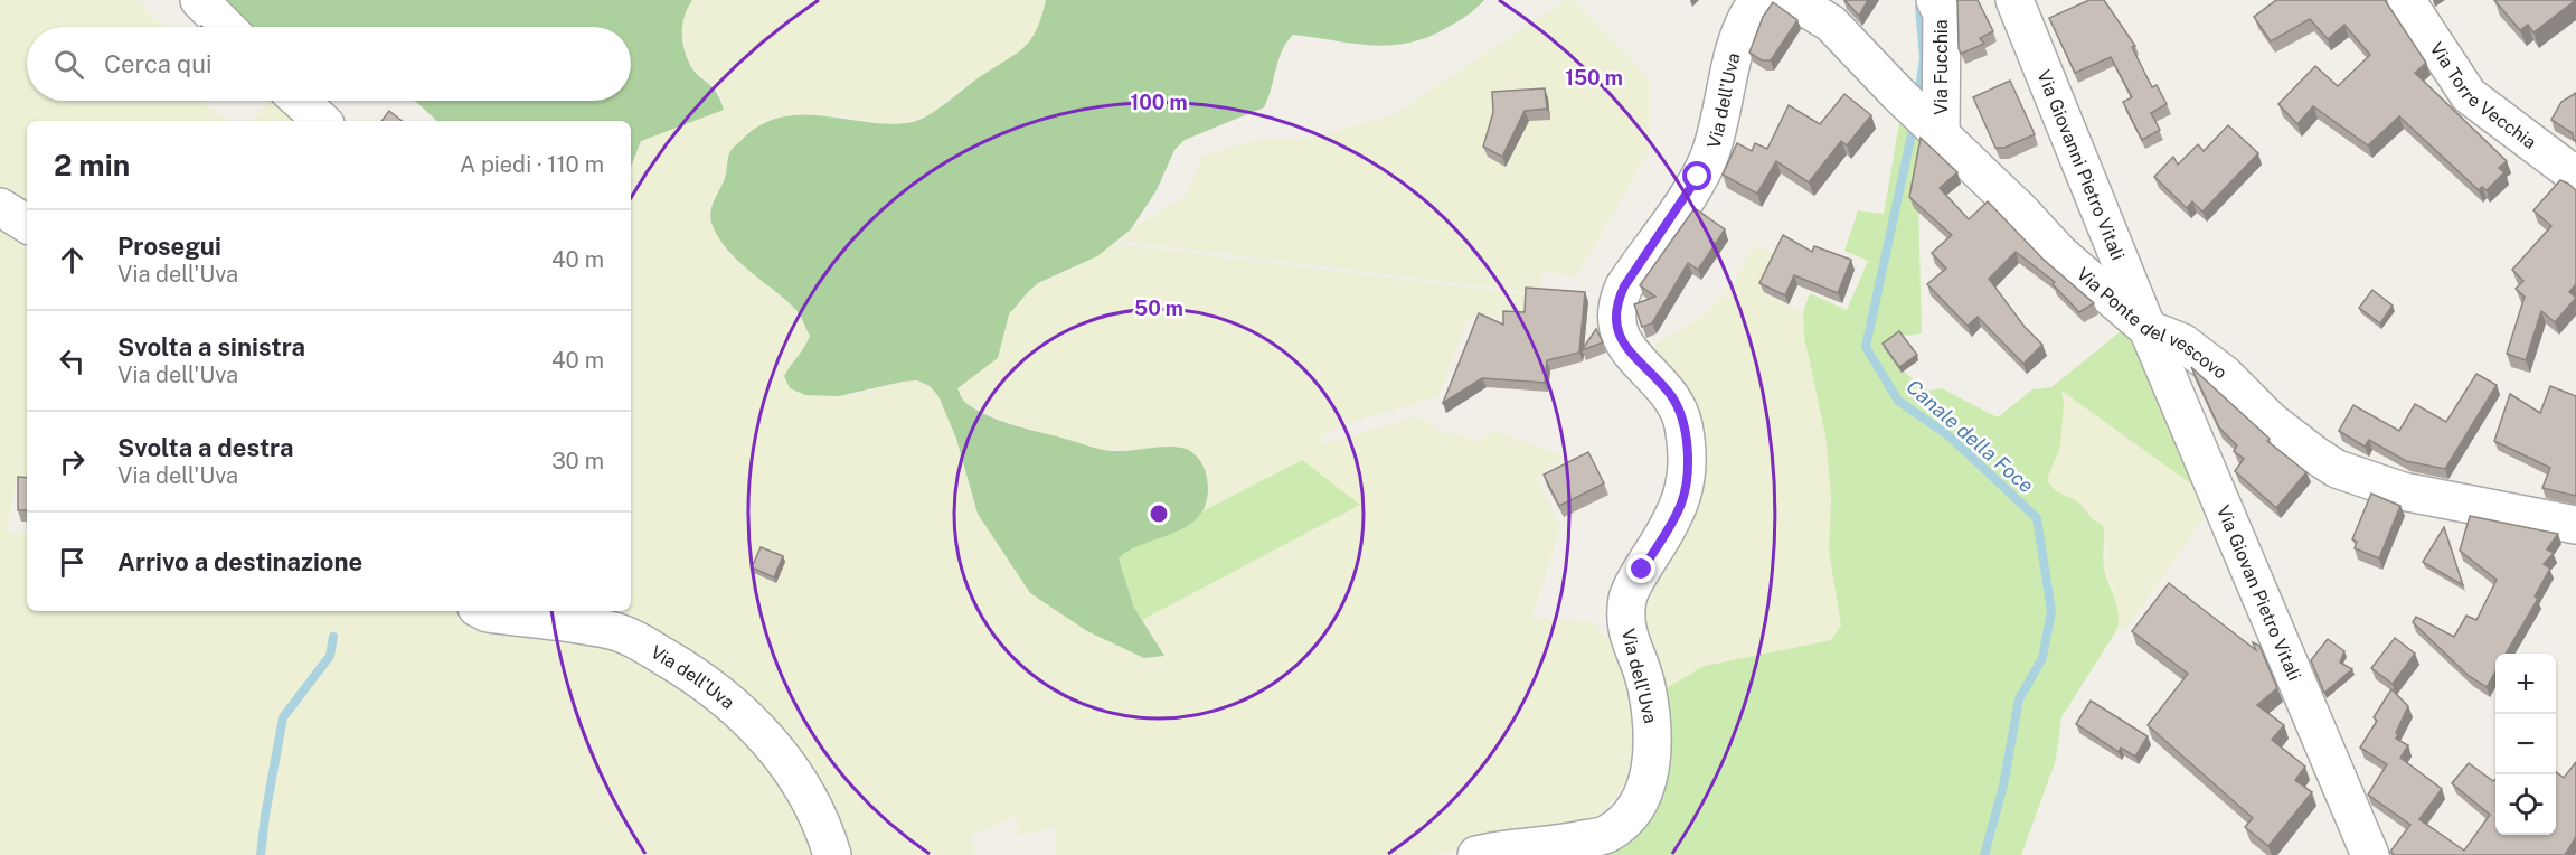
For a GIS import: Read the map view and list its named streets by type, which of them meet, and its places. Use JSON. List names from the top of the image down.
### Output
{
  "streets": {
    "street": [
      "Via Fucchia",
      "Via Torre Vecchia",
      "Via dell'Uva",
      "Via Giovanni Pietro Vitali",
      "Via Ponte del vescovo",
      "Via Giovan Pietro Vitali"
    ]
  },
  "crossings": [
    ["Via Fucchia", "Via Ponte del vescovo"],
    ["Via Giovanni Pietro Vitali", "Via Ponte del vescovo"],
    ["Via Giovanni Pietro Vitali", "Via Giovan Pietro Vitali"],
    ["Via Ponte del vescovo", "Via Giovan Pietro Vitali"]
  ],
  "water": ["Canale della Foce"],
  "page": {
    "search": "Cerca qui",
    "heading": ["2 min", "A piedi · 110 m"],
    "list": [
      ["Prosegui", "Via dell'Uva", "40 m"],
      ["Svolta a sinistra", "Via dell'Uva", "40 m"],
      ["Svolta a destra", "Via dell'Uva", "30 m"],
      "Arrivo a destinazione"
    ],
    "map_buttons": ["+", "−"]
  },
  "rings": ["150 m", "100 m", "50 m"]
}
